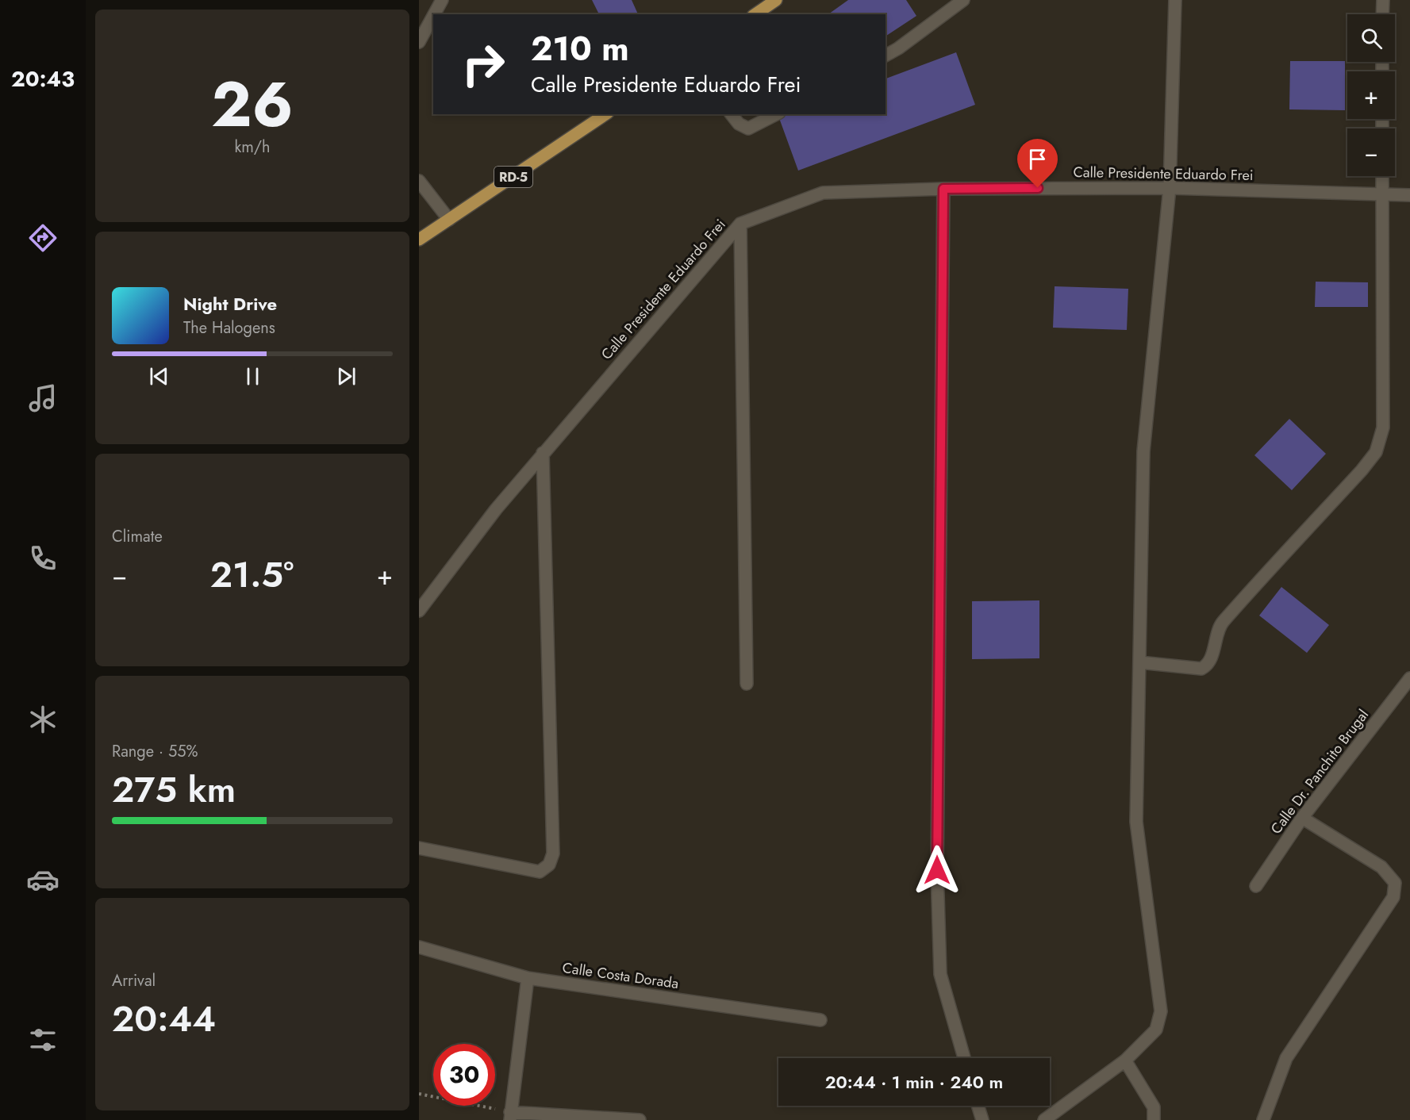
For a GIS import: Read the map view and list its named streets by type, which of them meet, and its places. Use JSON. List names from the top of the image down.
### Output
{
  "streets": {
    "main road": ["RD-5"],
    "street": ["Calle Presidente Eduardo Frei", "Calle Dr. Panchito Brugal", "Calle Costa Dorada"]
  },
  "page": {
    "tabs": "20:43",
    "tile": [
      ["26", "km/h"],
      "Climate",
      ["Range · 55%", "275 km"],
      ["Arrival", "20:44"]
    ],
    "map_buttons": ["+", "−"],
    "turn": ["210 m", "Calle Presidente Eduardo Frei"],
    "song": ["Night Drive", "The Halogens"],
    "heat": ["−", "21.5°", "+"],
    "limit": "30",
    "trip": "20:44 · 1 min · 240 m"
  }
}
